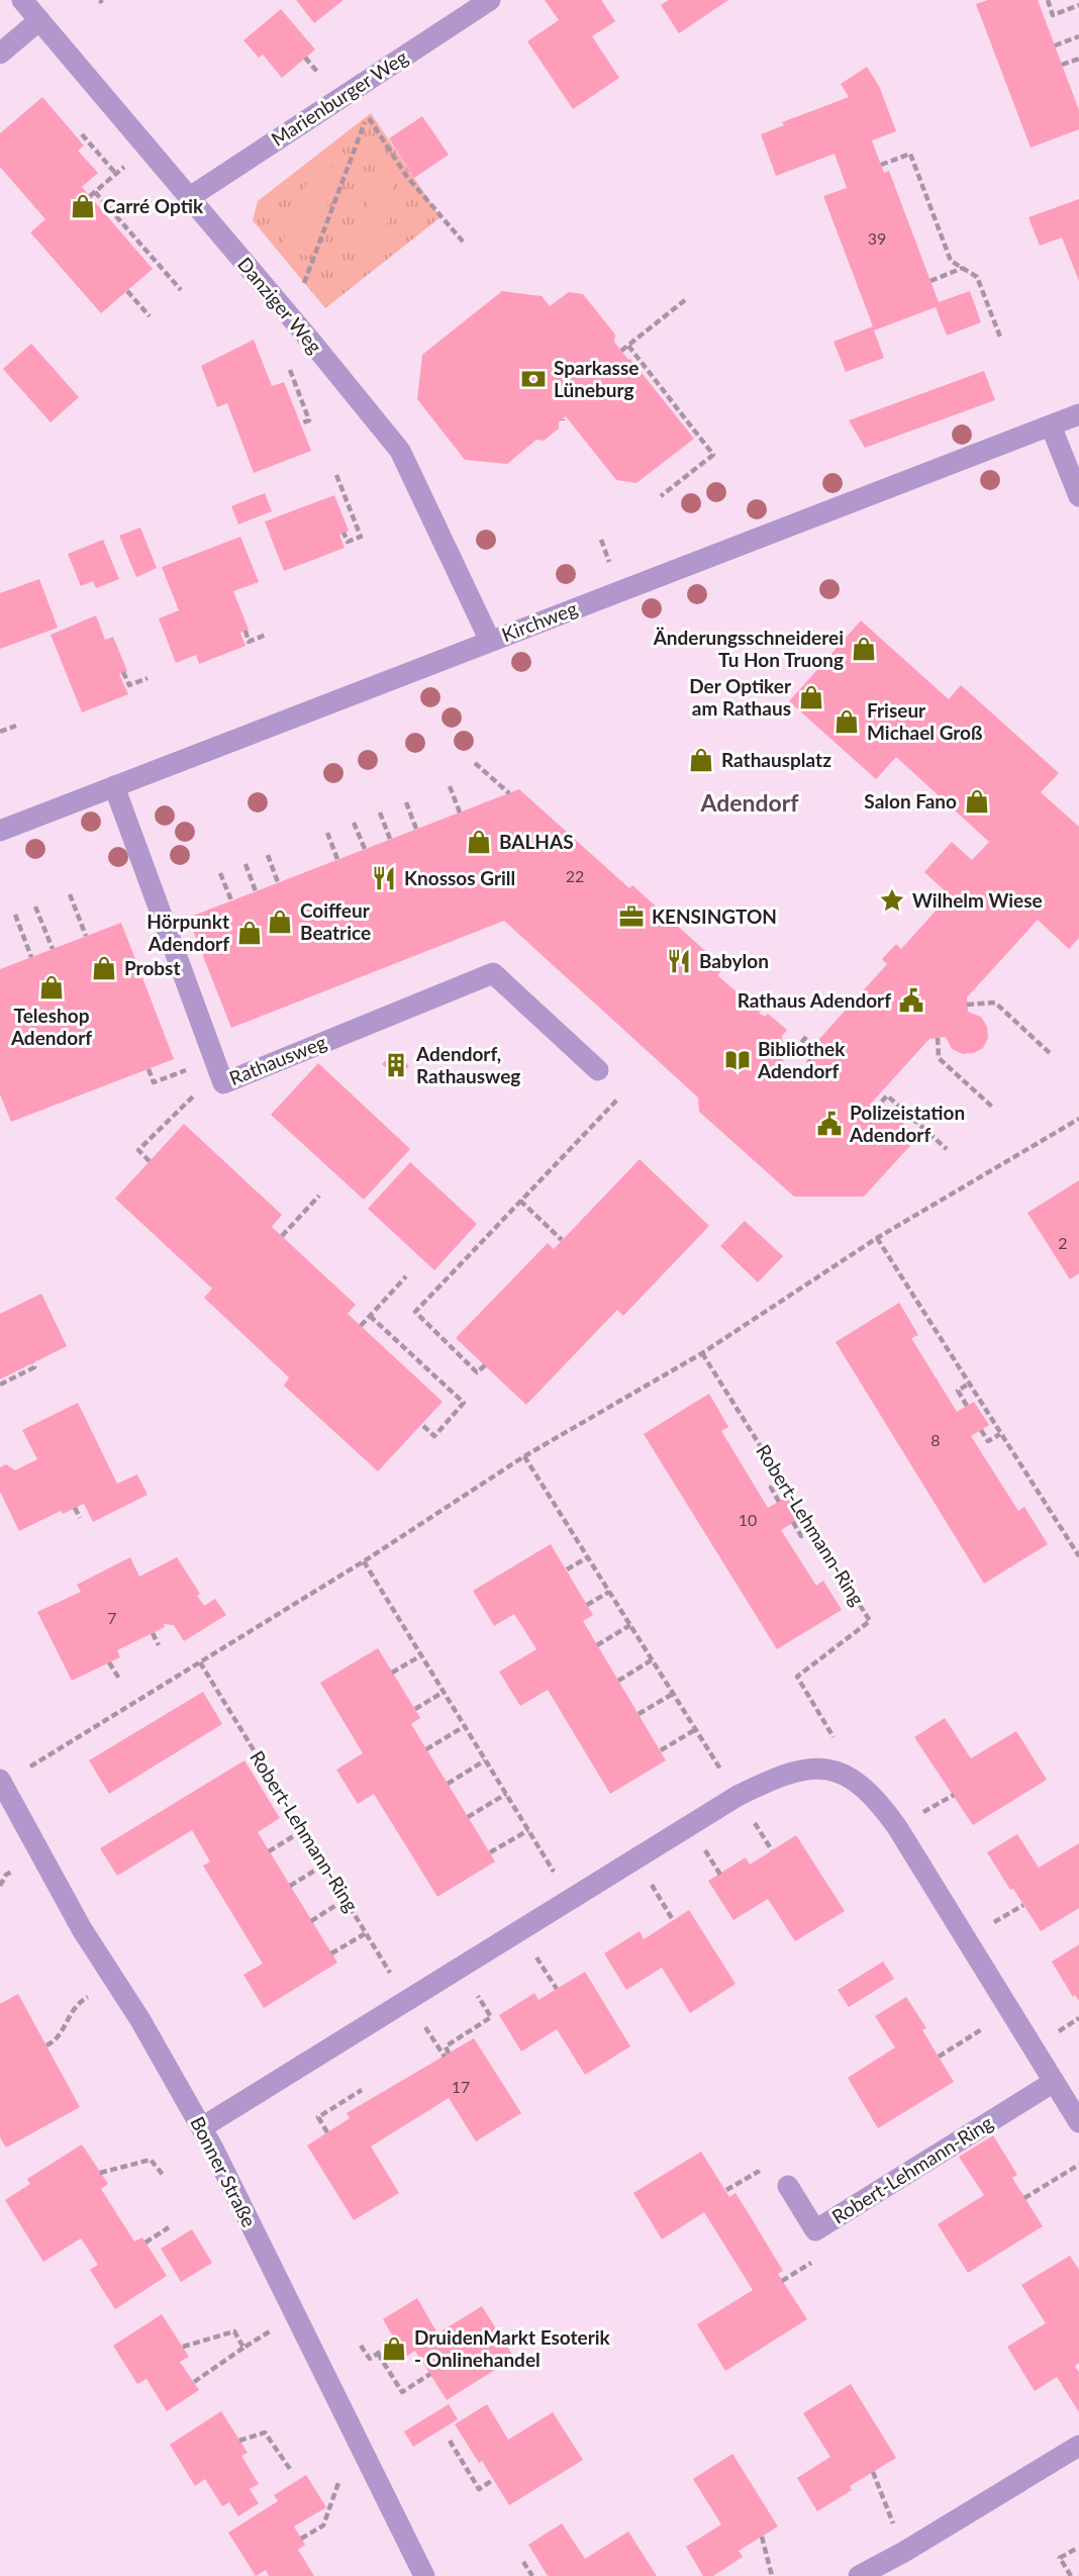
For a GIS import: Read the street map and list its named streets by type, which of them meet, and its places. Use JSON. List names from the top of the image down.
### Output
{
  "streets": {
    "street": [
      "Marienburger Weg",
      "Danziger Weg",
      "Kirchweg",
      "Rathausweg",
      "Robert-Lehmann-Ring",
      "Bonner Straße"
    ]
  },
  "crossings": [
    ["Marienburger Weg", "Danziger Weg"],
    ["Danziger Weg", "Kirchweg"],
    ["Kirchweg", "Rathausweg"]
  ],
  "districts": ["Adendorf"],
  "places": {
    "shop": [
      "Carré Optik",
      "Änderungsschneiderei Tu Hon Truong",
      "Der Optiker am Rathaus",
      "Friseur Michael Groß",
      "Rathausplatz",
      "Salon Fano",
      "BALHAS",
      "Coiffeur Beatrice",
      "Hörpunkt Adendorf",
      "Probst",
      "Teleshop Adendorf",
      "DruidenMarkt Esoterik - Onlinehandel"
    ],
    "bank": ["Sparkasse Lüneburg"],
    "restaurant": ["Knossos Grill", "Babylon"],
    "place": ["Wilhelm Wiese"],
    "office": ["KENSINGTON"],
    "public building": ["Rathaus Adendorf", "Polizeistation Adendorf"],
    "library": ["Bibliothek Adendorf"],
    "building": ["Adendorf, Rathausweg"]
  },
  "house_numbers": [
    "39",
    "22",
    "2",
    "8",
    "10",
    "7",
    "17"
  ]
}
